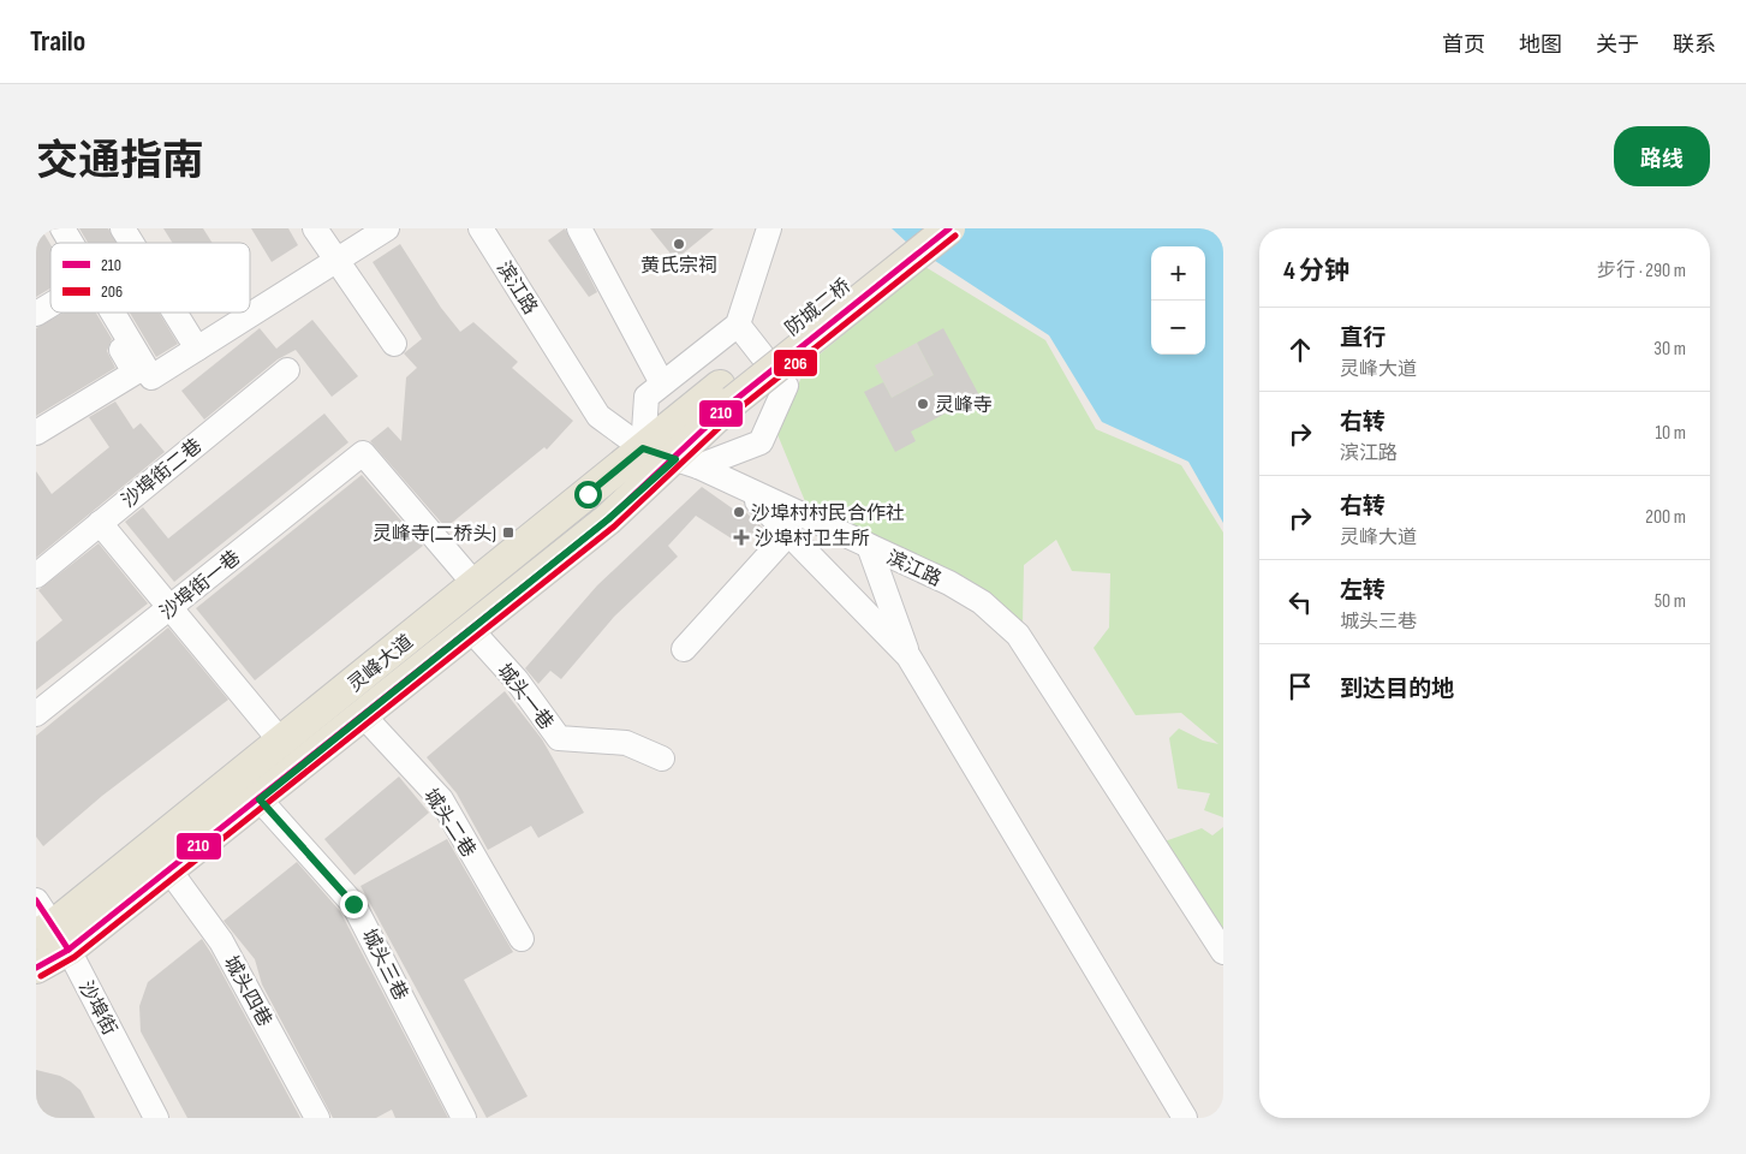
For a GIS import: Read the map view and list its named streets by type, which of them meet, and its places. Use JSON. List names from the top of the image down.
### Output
{
  "streets": {
    "main road": ["防城二桥", "灵峰大道"],
    "street": [
      "滨江路",
      "沙埠街二巷",
      "沙埠街一巷",
      "城头一巷",
      "城头二巷",
      "城头三巷",
      "城头四巷",
      "沙埠街"
    ]
  },
  "crossings": [
    ["滨江路", "灵峰大道"],
    ["防城二桥", "灵峰大道"],
    ["沙埠街一巷", "灵峰大道"],
    ["灵峰大道", "城头一巷"],
    ["灵峰大道", "城头二巷"],
    ["灵峰大道", "城头三巷"],
    ["灵峰大道", "城头四巷"],
    ["灵峰大道", "沙埠街"]
  ],
  "places": {
    "other": ["黄氏宗祠", "灵峰寺", "沙埠村村民合作社"],
    "transit": ["灵峰寺(二桥头)"],
    "health": ["沙埠村卫生所"]
  },
  "lines": ["transit line 210", "transit line 206"],
  "legend": ["210", "206"],
  "page": {
    "header": "Trailo",
    "nav": [
      "首页",
      "地图",
      "关于",
      "联系"
    ],
    "title": "交通指南",
    "buttons": "路线",
    "heading": ["4 分钟", "步行 · 290 m"],
    "map_buttons": ["+", "−"],
    "list": [
      ["直行", "灵峰大道", "30 m"],
      ["右转", "滨江路", "10 m"],
      ["右转", "灵峰大道", "200 m"],
      ["左转", "城头三巷", "50 m"],
      "到达目的地"
    ]
  }
}
